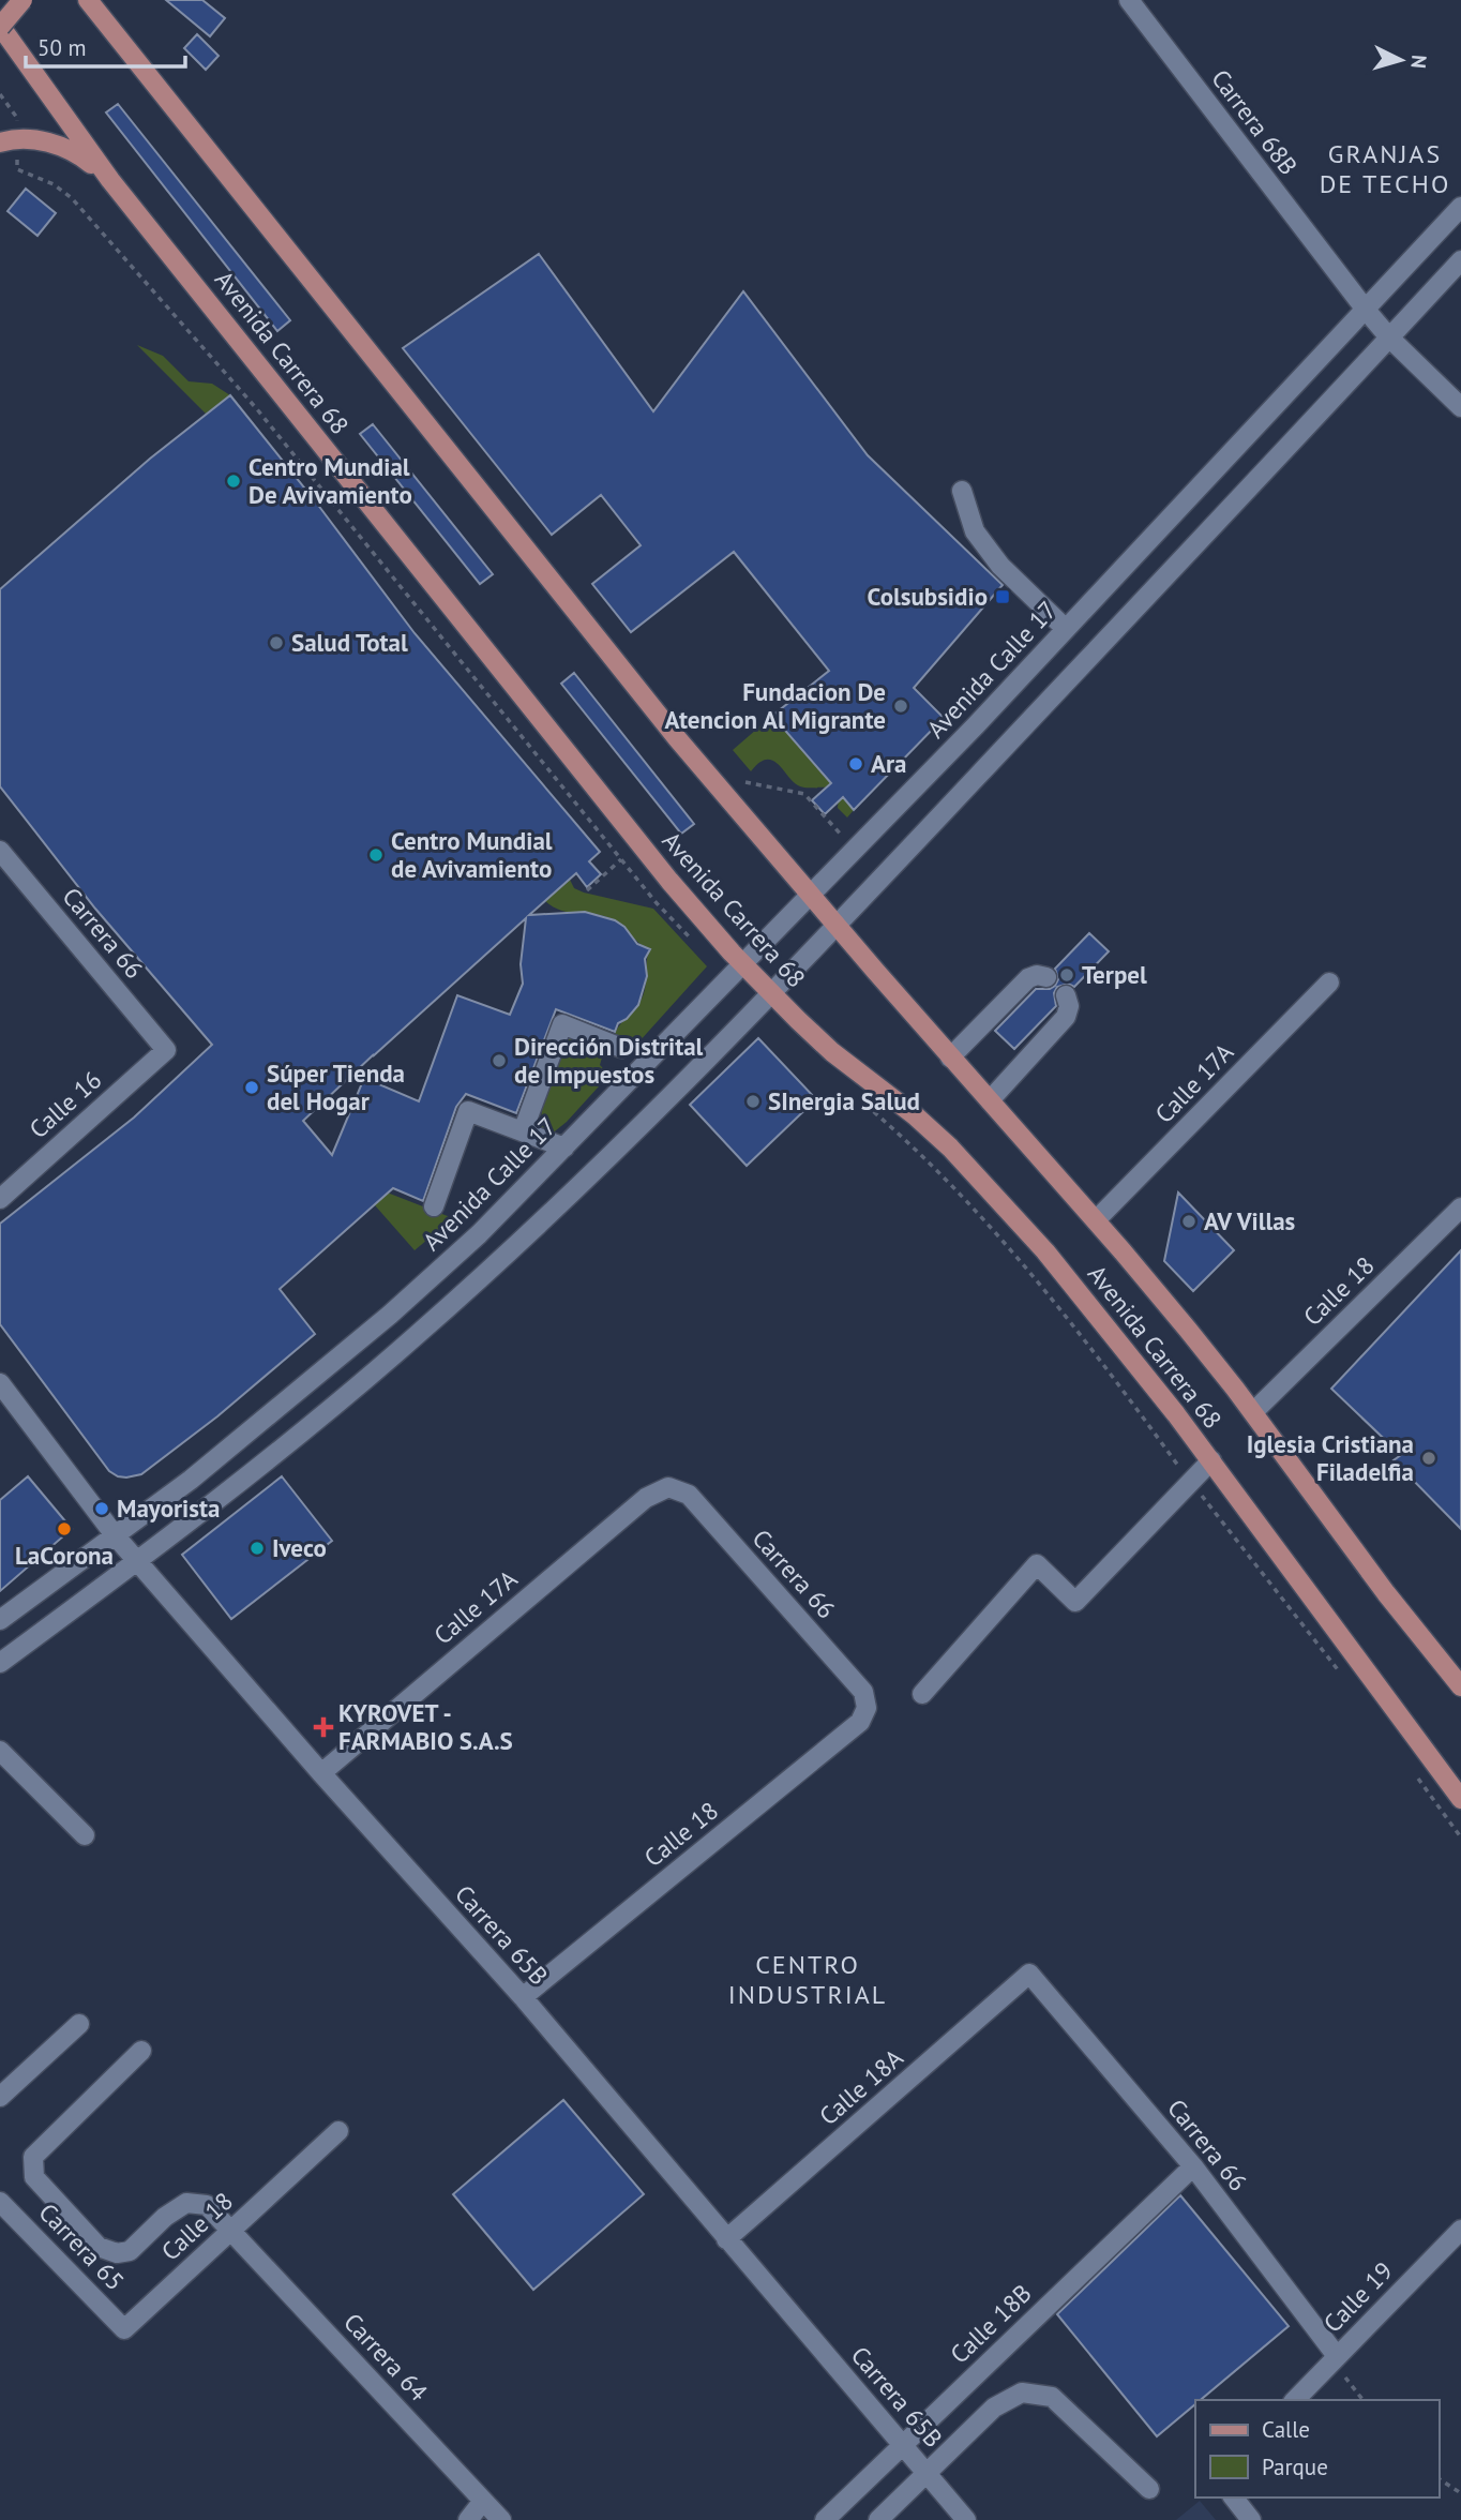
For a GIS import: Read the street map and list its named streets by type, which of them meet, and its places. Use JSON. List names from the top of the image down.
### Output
{
  "streets": {
    "main road": ["Avenida Carrera 68"],
    "street": [
      "Carrera 68B",
      "Avenida Calle 17",
      "Carrera 66",
      "Calle 17A",
      "Calle 16",
      "Calle 18",
      "Carrera 65B",
      "Calle 18A",
      "Carrera 65",
      "Calle 19",
      "Calle 18B",
      "Carrera 64"
    ]
  },
  "crossings": [
    ["Carrera 68B", "Avenida Calle 17"],
    ["Avenida Carrera 68", "Avenida Calle 17"],
    ["Avenida Carrera 68", "Calle 17A"],
    ["Avenida Carrera 68", "Calle 18"],
    ["Avenida Calle 17", "Carrera 65B"],
    ["Carrera 66", "Calle 17A"],
    ["Carrera 66", "Calle 16"],
    ["Carrera 66", "Calle 18"],
    ["Carrera 66", "Calle 18A"],
    ["Carrera 66", "Calle 19"],
    ["Carrera 66", "Calle 18B"],
    ["Calle 17A", "Carrera 65B"],
    ["Calle 18", "Carrera 65B"],
    ["Calle 18", "Carrera 65"],
    ["Calle 18", "Carrera 64"],
    ["Carrera 65B", "Calle 18A"],
    ["Carrera 65B", "Calle 18B"]
  ],
  "districts": ["GRANJAS DE TECHO", "CENTRO INDUSTRIAL"],
  "places": {
    "other": [
      "Centro Mundial De Avivamiento",
      "Salud Total",
      "Fundacion De Atencion Al Migrante",
      "Ara",
      "Centro Mundial de Avivamiento",
      "Terpel",
      "Dirección Distrital de Impuestos",
      "Súper Tienda del Hogar",
      "SInergia Salud",
      "AV Villas",
      "Iglesia Cristiana Filadelfia",
      "Mayorista",
      "LaCorona",
      "Iveco"
    ],
    "transit": ["Colsubsidio"],
    "health": ["KYROVET - FARMABIO S.A.S"]
  },
  "legend": ["Calle", "Parque"],
  "scale_bar": "50 m",
  "north": "right"
}
